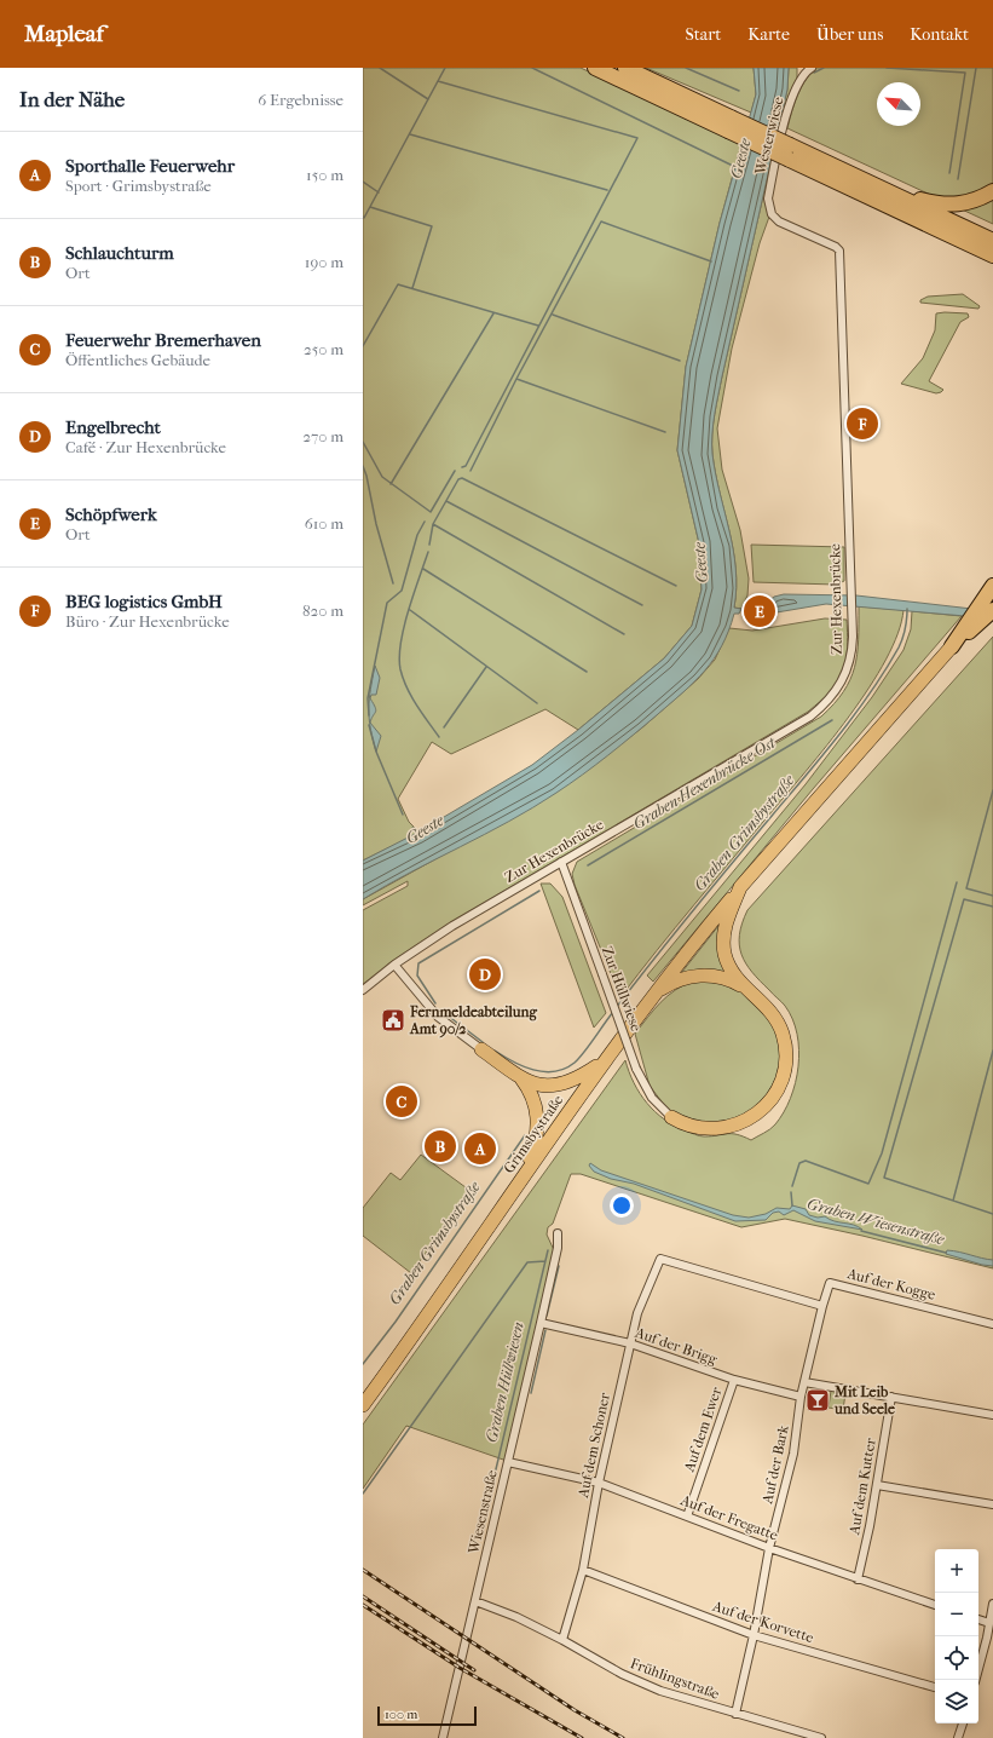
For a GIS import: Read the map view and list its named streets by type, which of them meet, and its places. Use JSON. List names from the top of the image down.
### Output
{
  "streets": {
    "highway": ["Grimsbystraße"],
    "street": [
      "Westerwiese",
      "Zur Hexenbrücke",
      "Zur Hüllwiese",
      "Auf der Kogge",
      "Auf der Brigg",
      "Auf dem Ewer",
      "Auf dem Schoner",
      "Auf der Bark",
      "Auf dem Kutter",
      "Wiesenstraße",
      "Auf der Fregatte",
      "Auf der Korvette",
      "Frühlingstraße"
    ]
  },
  "crossings": [
    ["Westerwiese", "Zur Hexenbrücke"],
    ["Zur Hexenbrücke", "Zur Hüllwiese"],
    ["Auf der Kogge", "Auf dem Schoner"],
    ["Auf der Kogge", "Auf der Bark"],
    ["Auf der Brigg", "Auf dem Ewer"],
    ["Auf der Brigg", "Auf dem Schoner"],
    ["Auf der Brigg", "Auf der Bark"],
    ["Auf der Brigg", "Wiesenstraße"],
    ["Auf dem Ewer", "Auf der Fregatte"],
    ["Auf dem Schoner", "Auf der Bark"],
    ["Auf dem Schoner", "Auf der Fregatte"],
    ["Auf dem Schoner", "Auf der Korvette"],
    ["Auf dem Schoner", "Frühlingstraße"],
    ["Auf der Bark", "Auf der Fregatte"],
    ["Auf der Bark", "Auf der Korvette"],
    ["Auf der Bark", "Frühlingstraße"],
    ["Auf dem Kutter", "Auf der Fregatte"],
    ["Wiesenstraße", "Auf der Fregatte"],
    ["Wiesenstraße", "Frühlingstraße"]
  ],
  "water": [
    "Geeste",
    "Graben Hexenbrücke Ost",
    "Graben Grimsbystraße",
    "Graben Wiesenstraße",
    "Graben Hüllwiesen"
  ],
  "places": {
    "public building": ["Fernmeldeabteilung Amt 90/2"],
    "bar": ["Mit Leib und Seele"]
  },
  "scale_bar": "100 m",
  "north": "top left",
  "page": {
    "header": "Mapleaf",
    "nav": [
      "Start",
      "Karte",
      "Über uns",
      "Kontakt"
    ],
    "heading": ["In der Nähe", "6 Ergebnisse"],
    "list": [
      {
        "mark": "A",
        "name": "Sporthalle Feuerwehr",
        "note": "Sport · Grimsbystraße",
        "value": "150 m"
      },
      {
        "mark": "B",
        "name": "Schlauchturm",
        "note": "Ort",
        "value": "190 m"
      },
      {
        "mark": "C",
        "name": "Feuerwehr Bremerhaven",
        "note": "Öffentliches Gebäude",
        "value": "250 m"
      },
      {
        "mark": "D",
        "name": "Engelbrecht",
        "note": "Café · Zur Hexenbrücke",
        "value": "270 m"
      },
      {
        "mark": "E",
        "name": "Schöpfwerk",
        "note": "Ort",
        "value": "610 m"
      },
      {
        "mark": "F",
        "name": "BEG logistics GmbH",
        "note": "Büro · Zur Hexenbrücke",
        "value": "820 m"
      }
    ],
    "pins": [
      "F",
      "E",
      "D",
      "C",
      "B",
      "A"
    ],
    "map_buttons": ["+", "−"],
    "scale": "100 m"
  }
}
